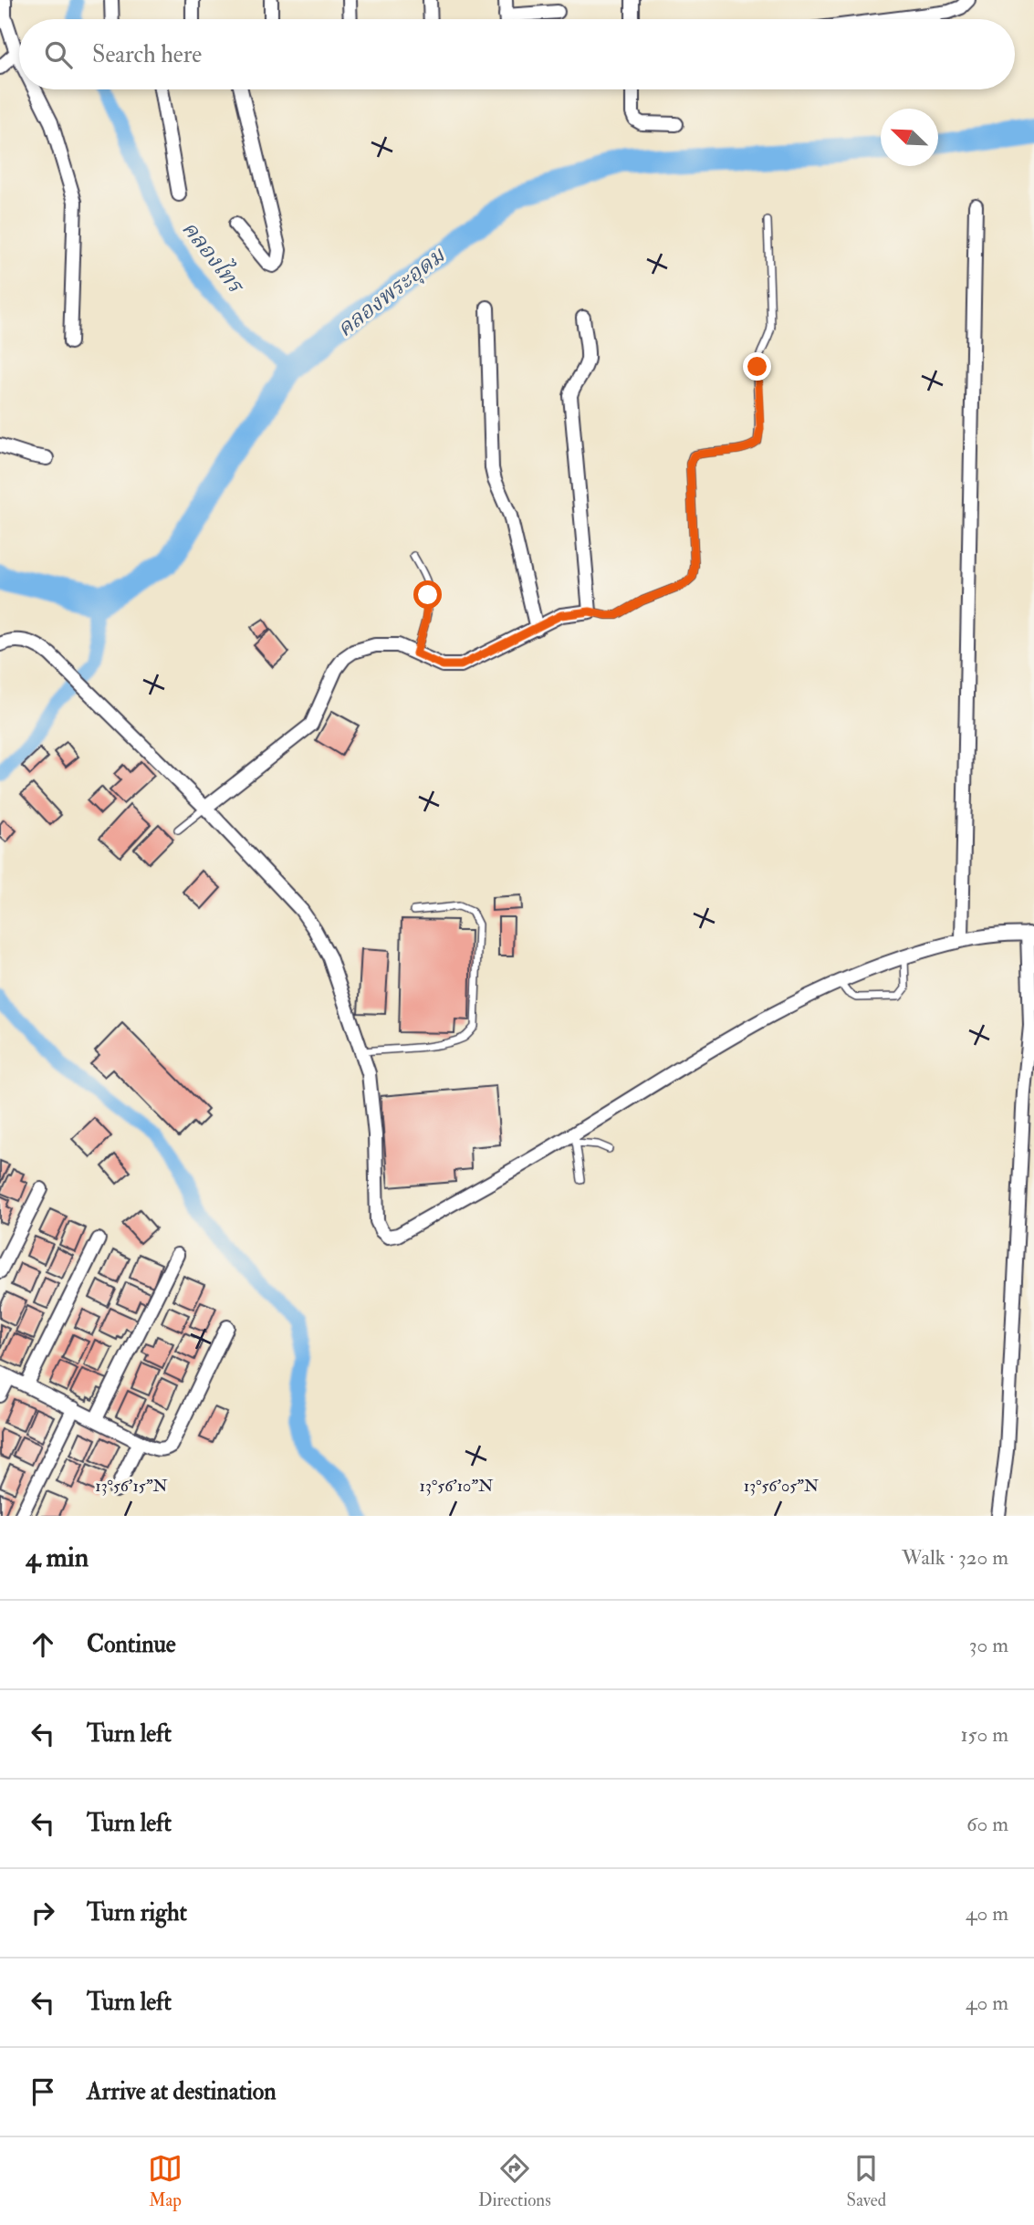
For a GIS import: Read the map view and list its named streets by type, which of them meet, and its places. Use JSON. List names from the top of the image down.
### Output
{
  "water": ["คลองไทร", "คลองพระอุดม"],
  "north": "top left",
  "page": {
    "search": "Search here",
    "heading": ["4 min", "Walk · 320 m"],
    "list": [
      ["Continue", "30 m"],
      ["Turn left", "150 m"],
      ["Turn left", "60 m"],
      ["Turn right", "40 m"],
      ["Turn left", "40 m"],
      "Arrive at destination"
    ],
    "nav": ["Map", "Directions", "Saved"]
  },
  "coordinates": ["13°56'15\"N", "13°56'10\"N", "13°56'05\"N"]
}
